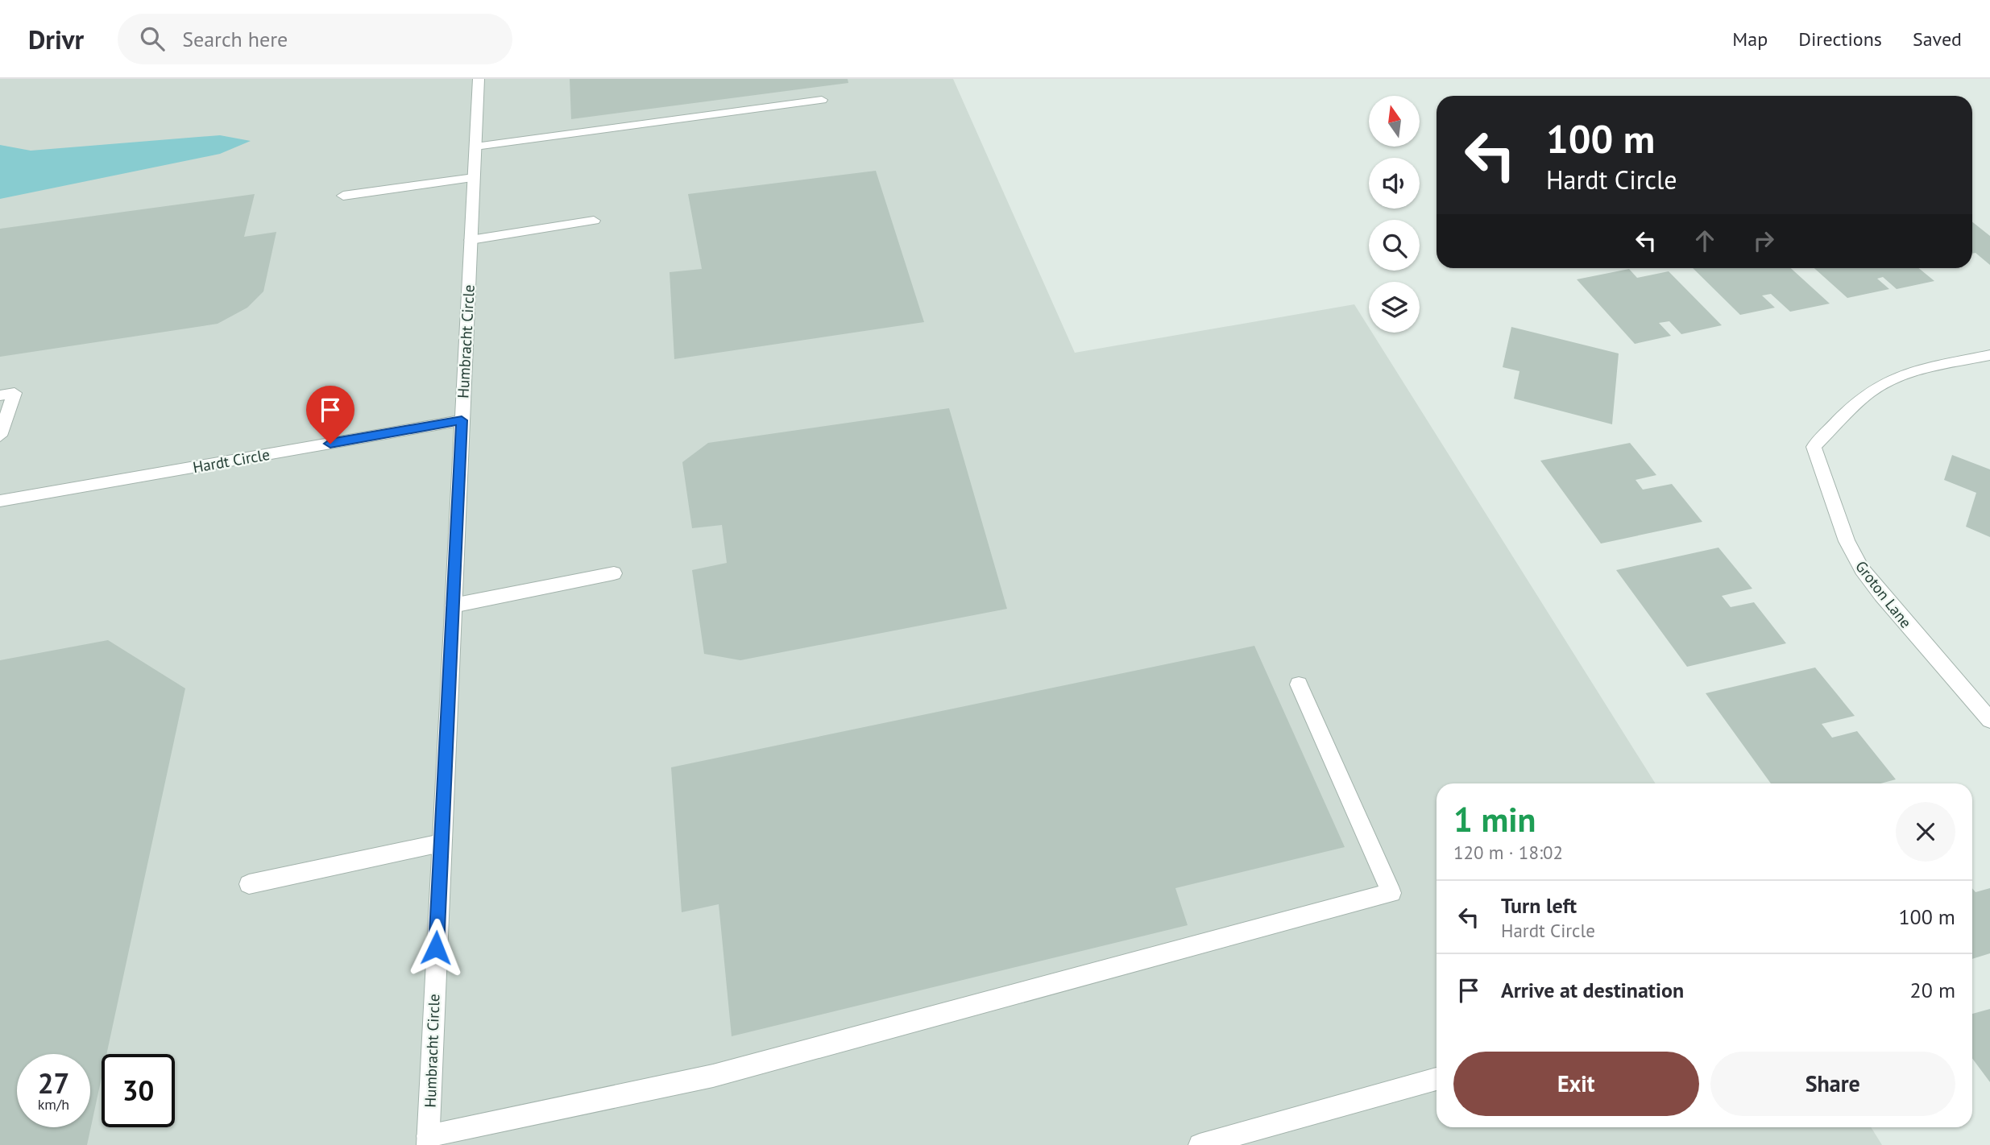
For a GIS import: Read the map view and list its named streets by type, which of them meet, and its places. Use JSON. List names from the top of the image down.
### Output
{
  "streets": {
    "street": ["Humbracht Circle", "Hardt Circle", "Groton Lane"]
  },
  "crossings": [
    ["Humbracht Circle", "Hardt Circle"]
  ],
  "north": "top",
  "page": {
    "header": "Drivr",
    "search": "Search here",
    "nav": ["Map", "Directions", "Saved"],
    "turn": ["100 m", "Hardt Circle"],
    "heading": ["1 min", "120 m · 18:02"],
    "list": [
      {
        "name": "Turn left",
        "note": "Hardt Circle",
        "value": "100 m"
      },
      {
        "name": "Arrive at destination",
        "value": "20 m"
      }
    ],
    "buttons": ["Exit", "Share"],
    "speed": "27 km/h",
    "limit": "30"
  }
}
